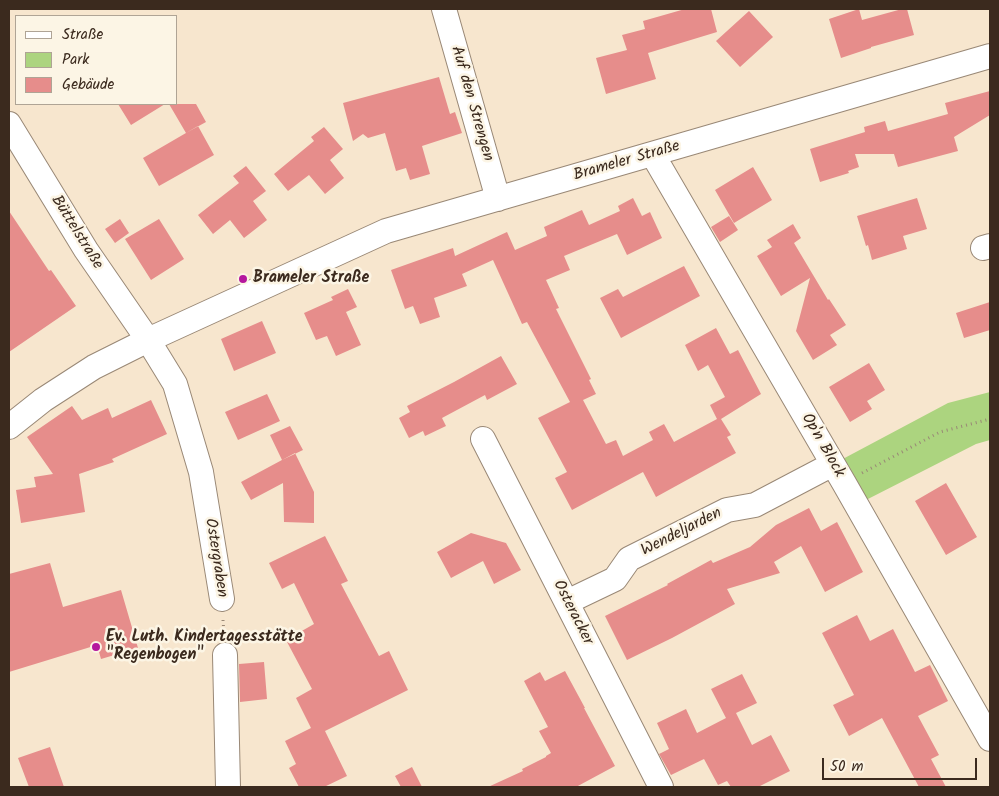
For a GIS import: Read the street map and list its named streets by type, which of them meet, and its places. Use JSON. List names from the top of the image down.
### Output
{
  "streets": {
    "street": [
      "Auf den Strengen",
      "Brameler Straße",
      "Büttelstraße",
      "Op'n Block",
      "Wendeljarden",
      "Ostergraben",
      "Osteracker"
    ]
  },
  "crossings": [
    ["Auf den Strengen", "Brameler Straße"],
    ["Brameler Straße", "Büttelstraße"],
    ["Brameler Straße", "Op'n Block"],
    ["Brameler Straße", "Ostergraben"],
    ["Büttelstraße", "Ostergraben"],
    ["Op'n Block", "Wendeljarden"],
    ["Wendeljarden", "Osteracker"]
  ],
  "places": ["Brameler Straße", "Ev. Luth. Kindertagesstätte \"Regenbogen\""],
  "legend": ["Straße", "Park", "Gebäude"],
  "scale_bar": "50 m"
}
